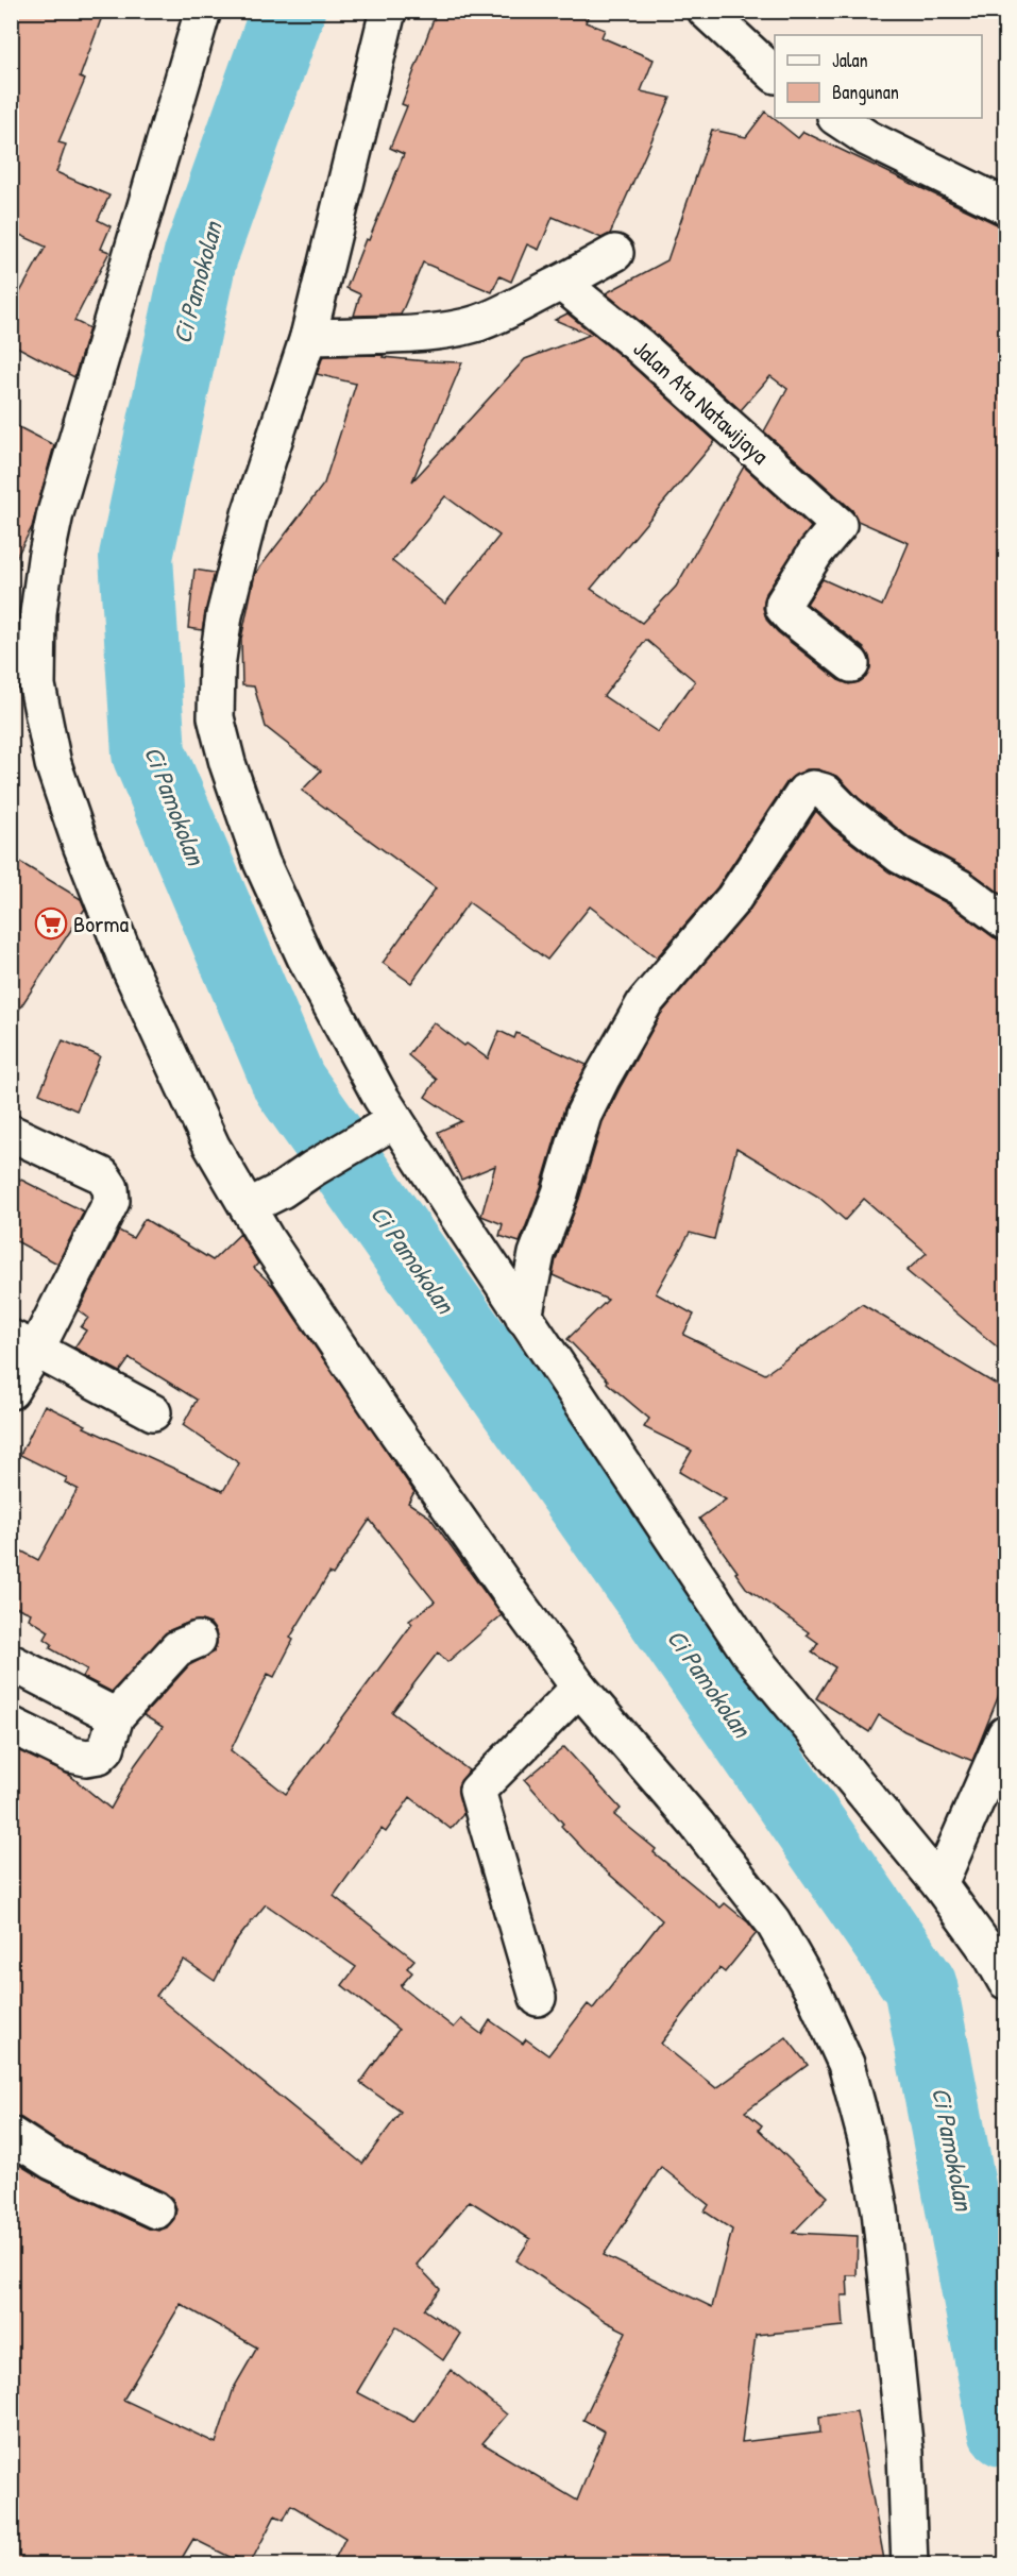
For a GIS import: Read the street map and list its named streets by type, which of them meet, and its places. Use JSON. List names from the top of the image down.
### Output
{
  "streets": {
    "street": ["Jalan Ata Natawijaya"]
  },
  "water": ["Ci Pamokolan"],
  "places": {
    "supermarket": ["Borma"]
  },
  "legend": ["Jalan", "Bangunan"]
}
